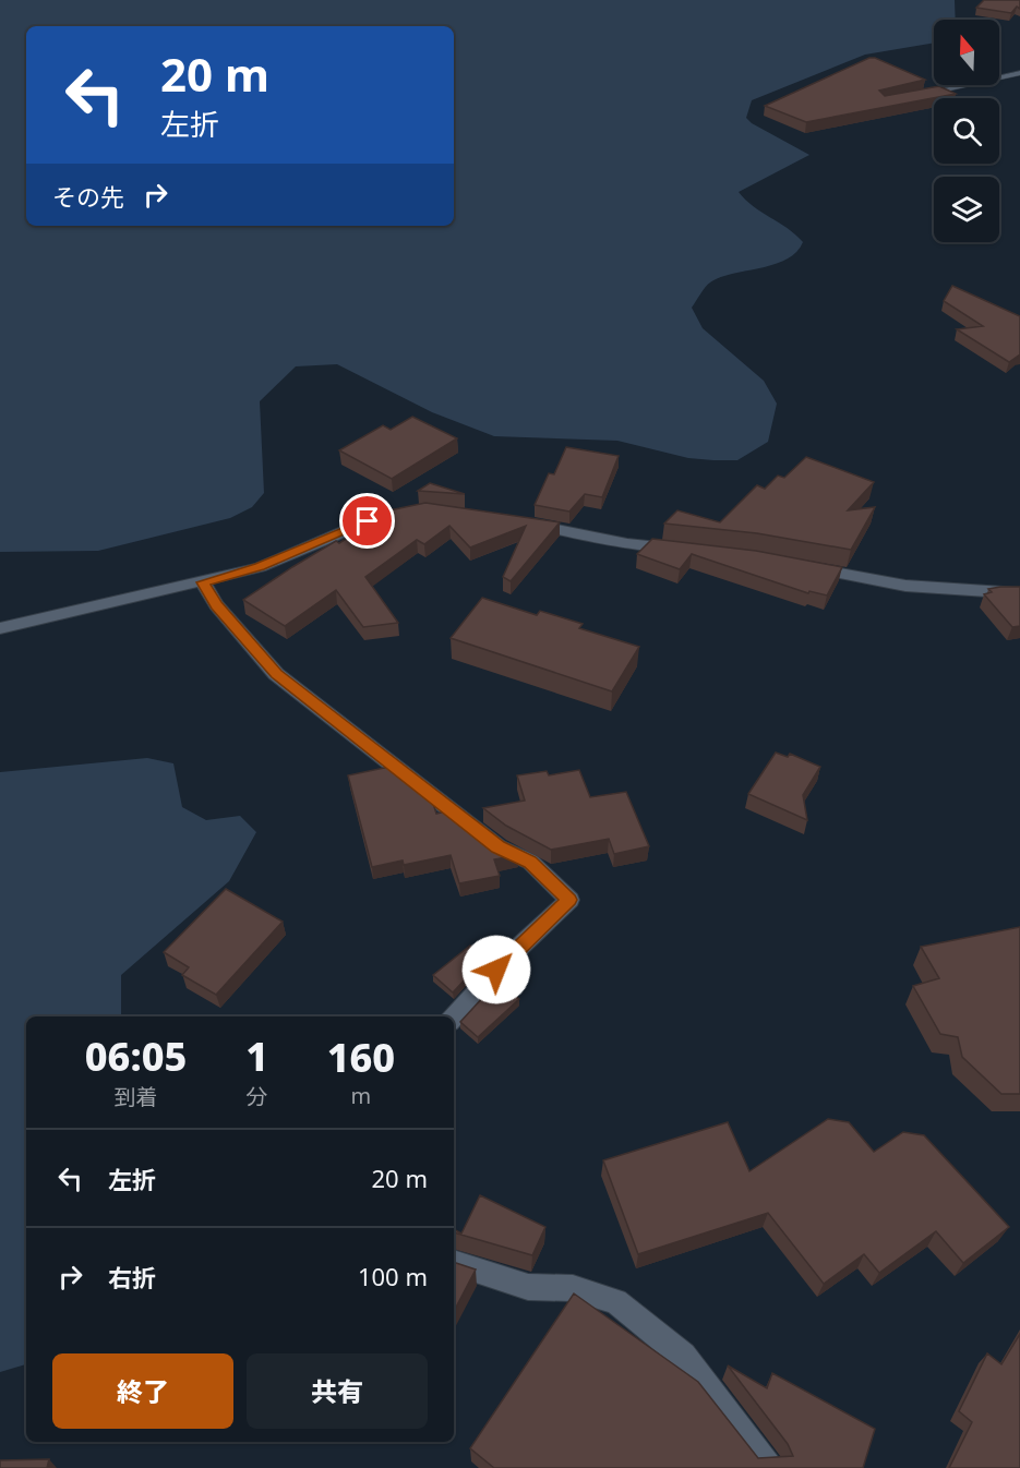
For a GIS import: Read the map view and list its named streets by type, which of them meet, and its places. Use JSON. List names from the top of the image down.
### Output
{
  "north": "top",
  "page": {
    "turn": ["20 m", "左折"],
    "then": "その先",
    "eta": [
      "06:05",
      "到着",
      "1",
      "分",
      "160",
      "m"
    ],
    "list": [
      {
        "name": "左折",
        "value": "20 m"
      },
      {
        "name": "右折",
        "value": "100 m"
      }
    ],
    "buttons": ["終了", "共有"]
  }
}
